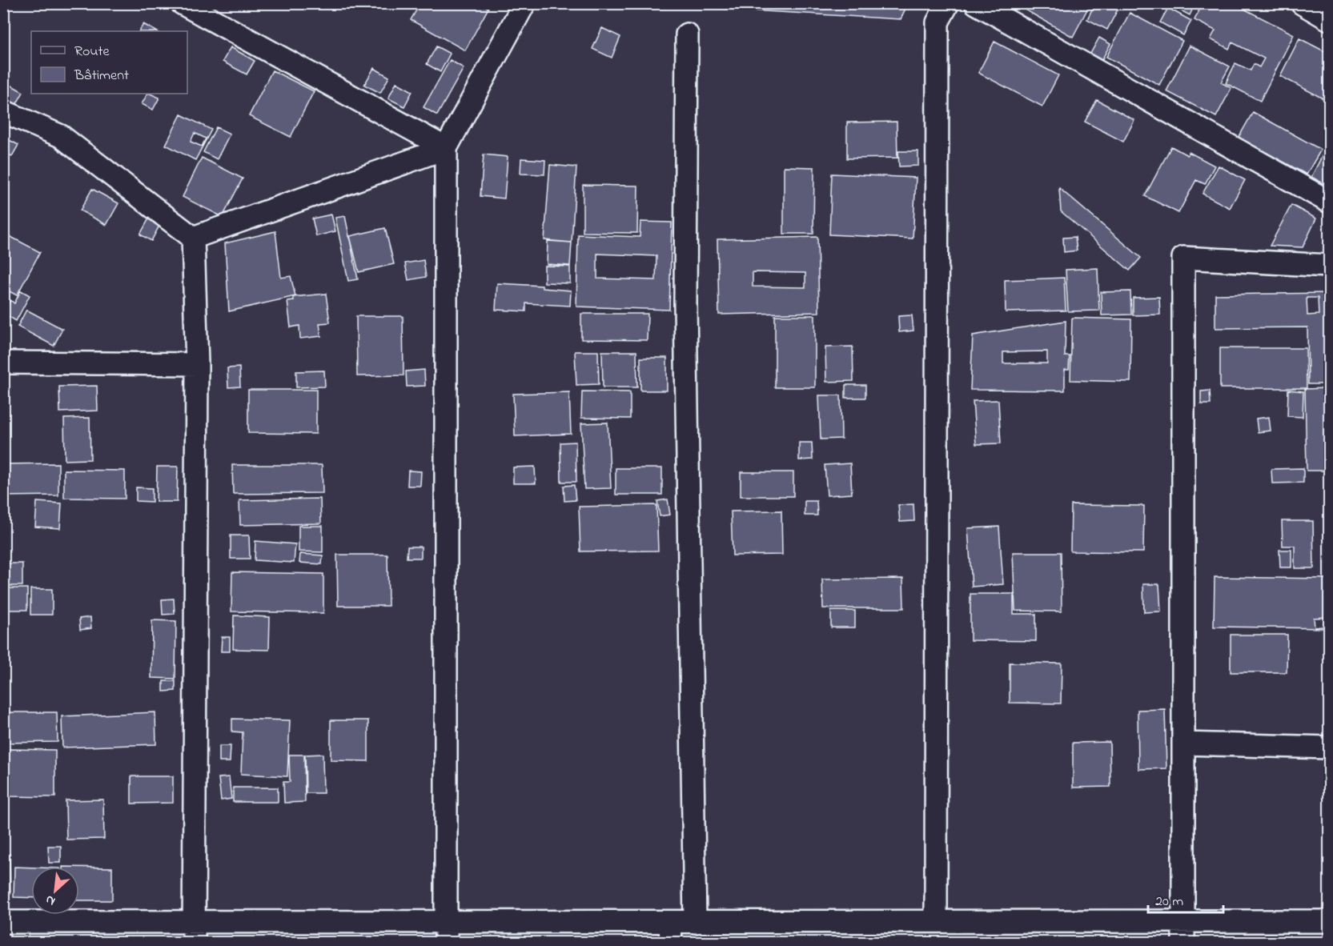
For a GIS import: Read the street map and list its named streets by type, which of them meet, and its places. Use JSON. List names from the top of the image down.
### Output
{
  "legend": ["Route", "Bâtiment"],
  "scale_bar": "20 m",
  "north": "bottom left"
}
